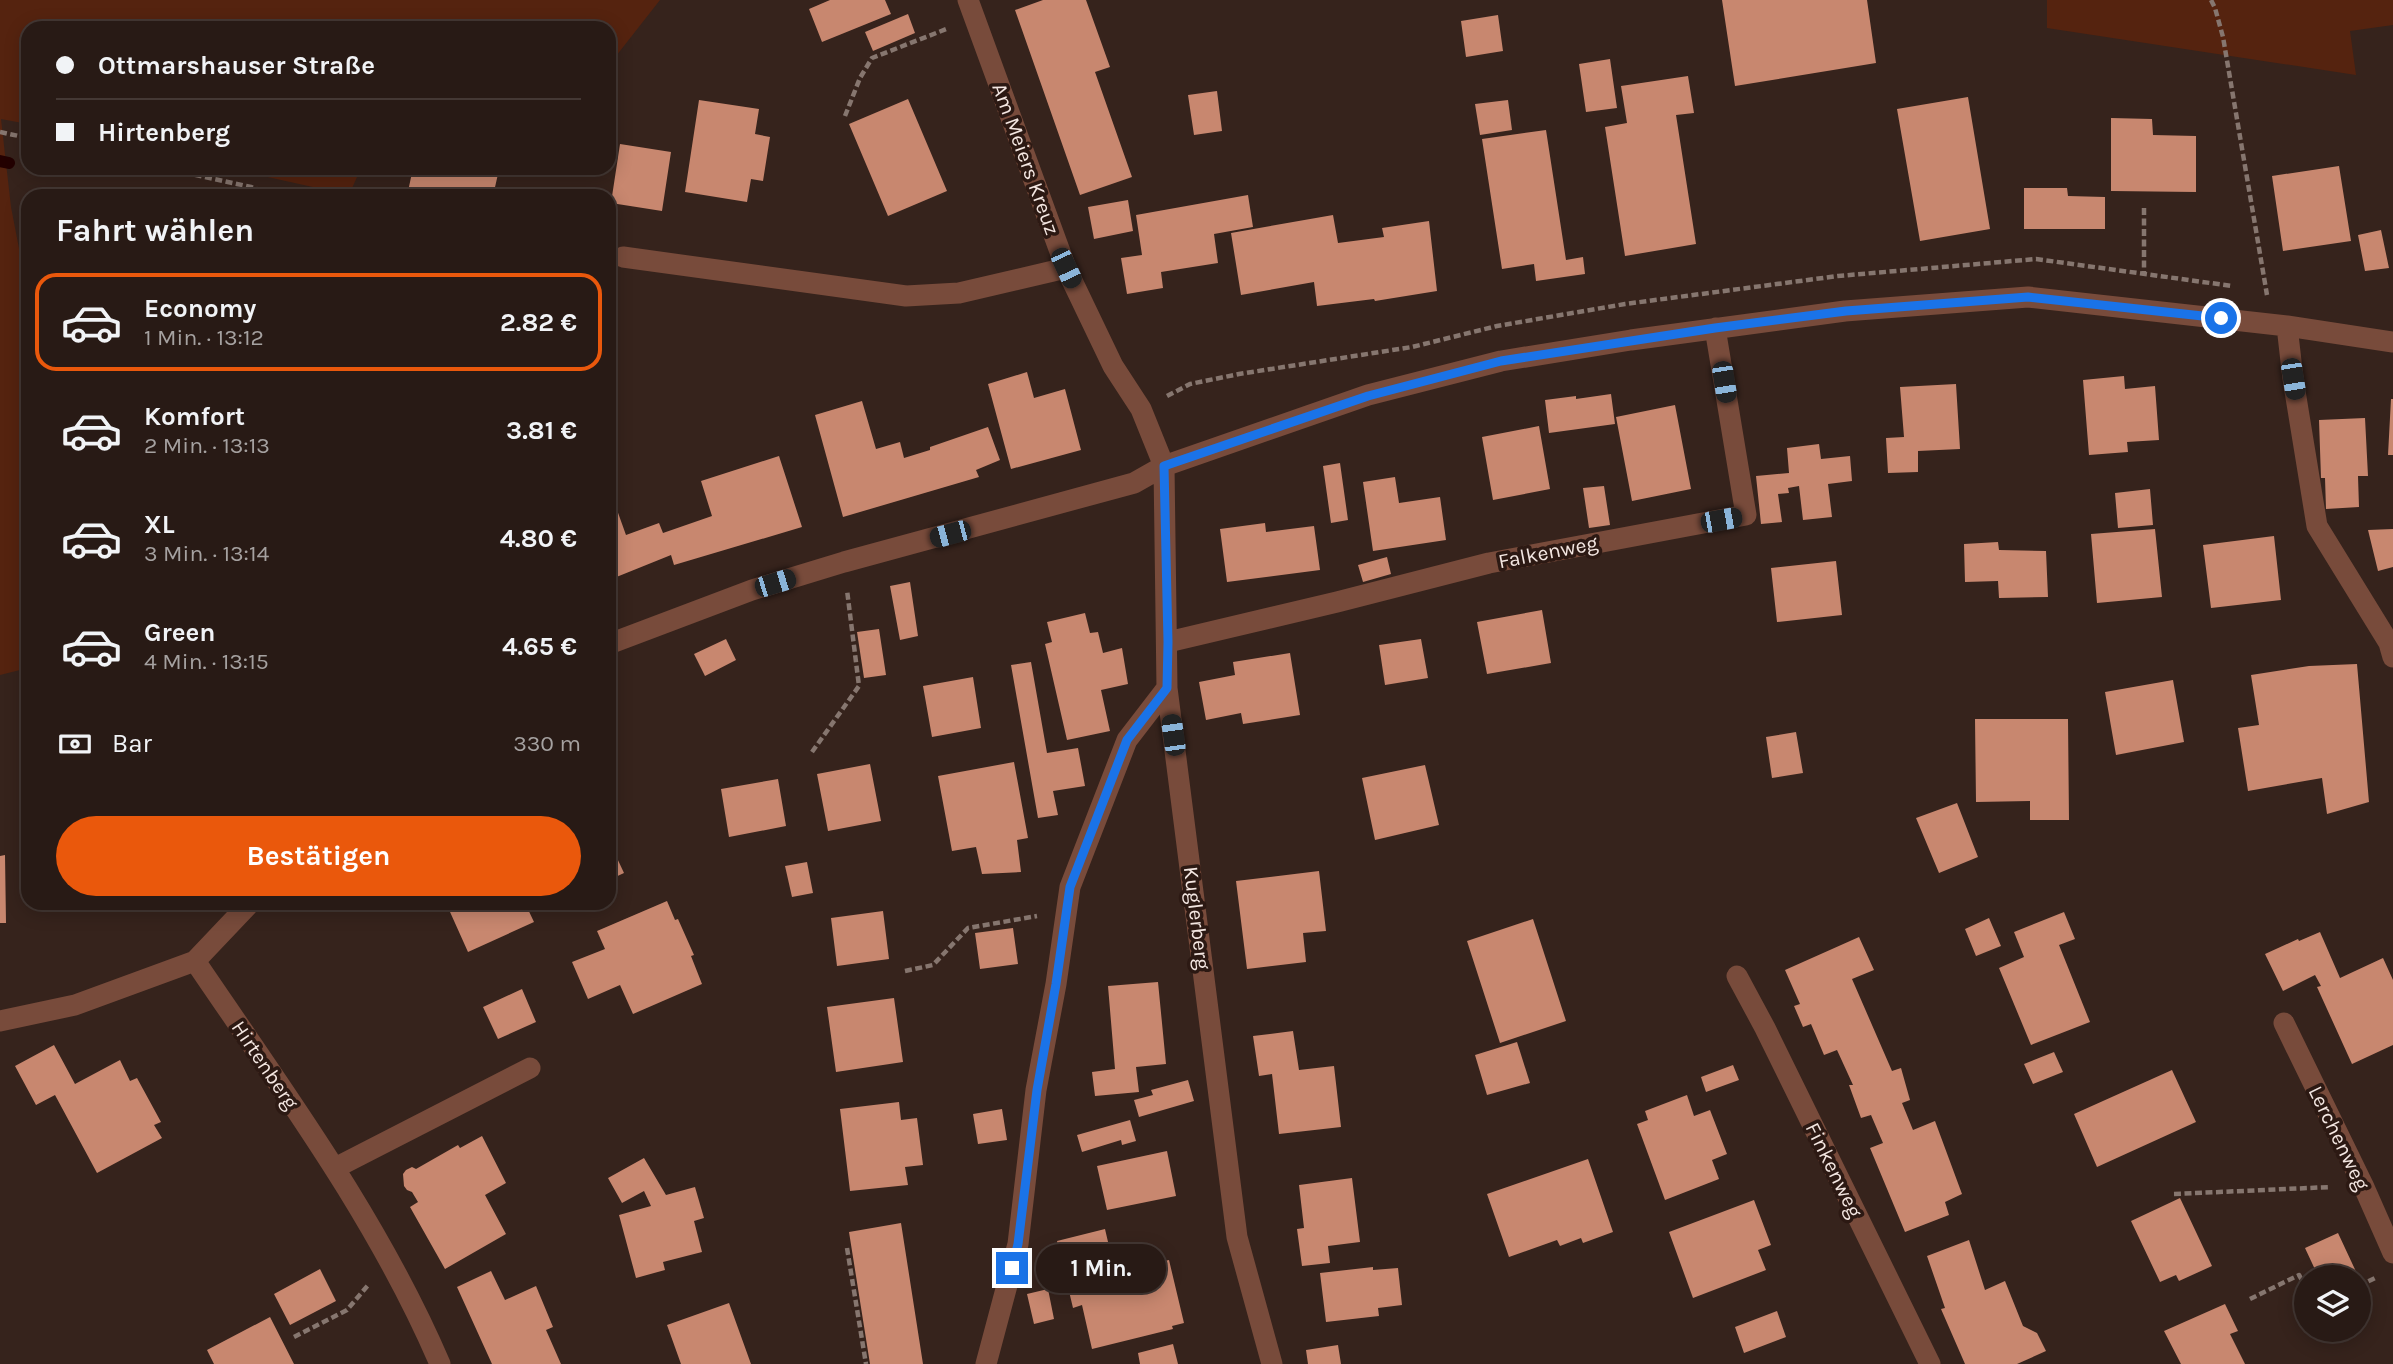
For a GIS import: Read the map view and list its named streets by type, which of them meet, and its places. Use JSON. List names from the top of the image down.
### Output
{
  "streets": {
    "street": [
      "Am Meiers Kreuz",
      "Falkenweg",
      "Kuglerberg",
      "Hirtenberg",
      "Lerchenweg",
      "Finkenweg"
    ]
  },
  "crossings": [
    ["Am Meiers Kreuz", "Kuglerberg"],
    ["Falkenweg", "Kuglerberg"]
  ],
  "page": {
    "banner": ["Ottmarshauser Straße", "Hirtenberg"],
    "heading": "Fahrt wählen",
    "list": [
      {
        "name": "Economy",
        "note": "1 Min. · 13:12",
        "value": "2.82 €"
      },
      {
        "name": "Komfort",
        "note": "2 Min. · 13:13",
        "value": "3.81 €"
      },
      {
        "name": "XL",
        "note": "3 Min. · 13:14",
        "value": "4.80 €"
      },
      {
        "name": "Green",
        "note": "4 Min. · 13:15",
        "value": "4.65 €"
      }
    ],
    "pay": ["Bar", "330 m"],
    "buttons": "Bestätigen",
    "bubble": "1 Min."
  }
}
